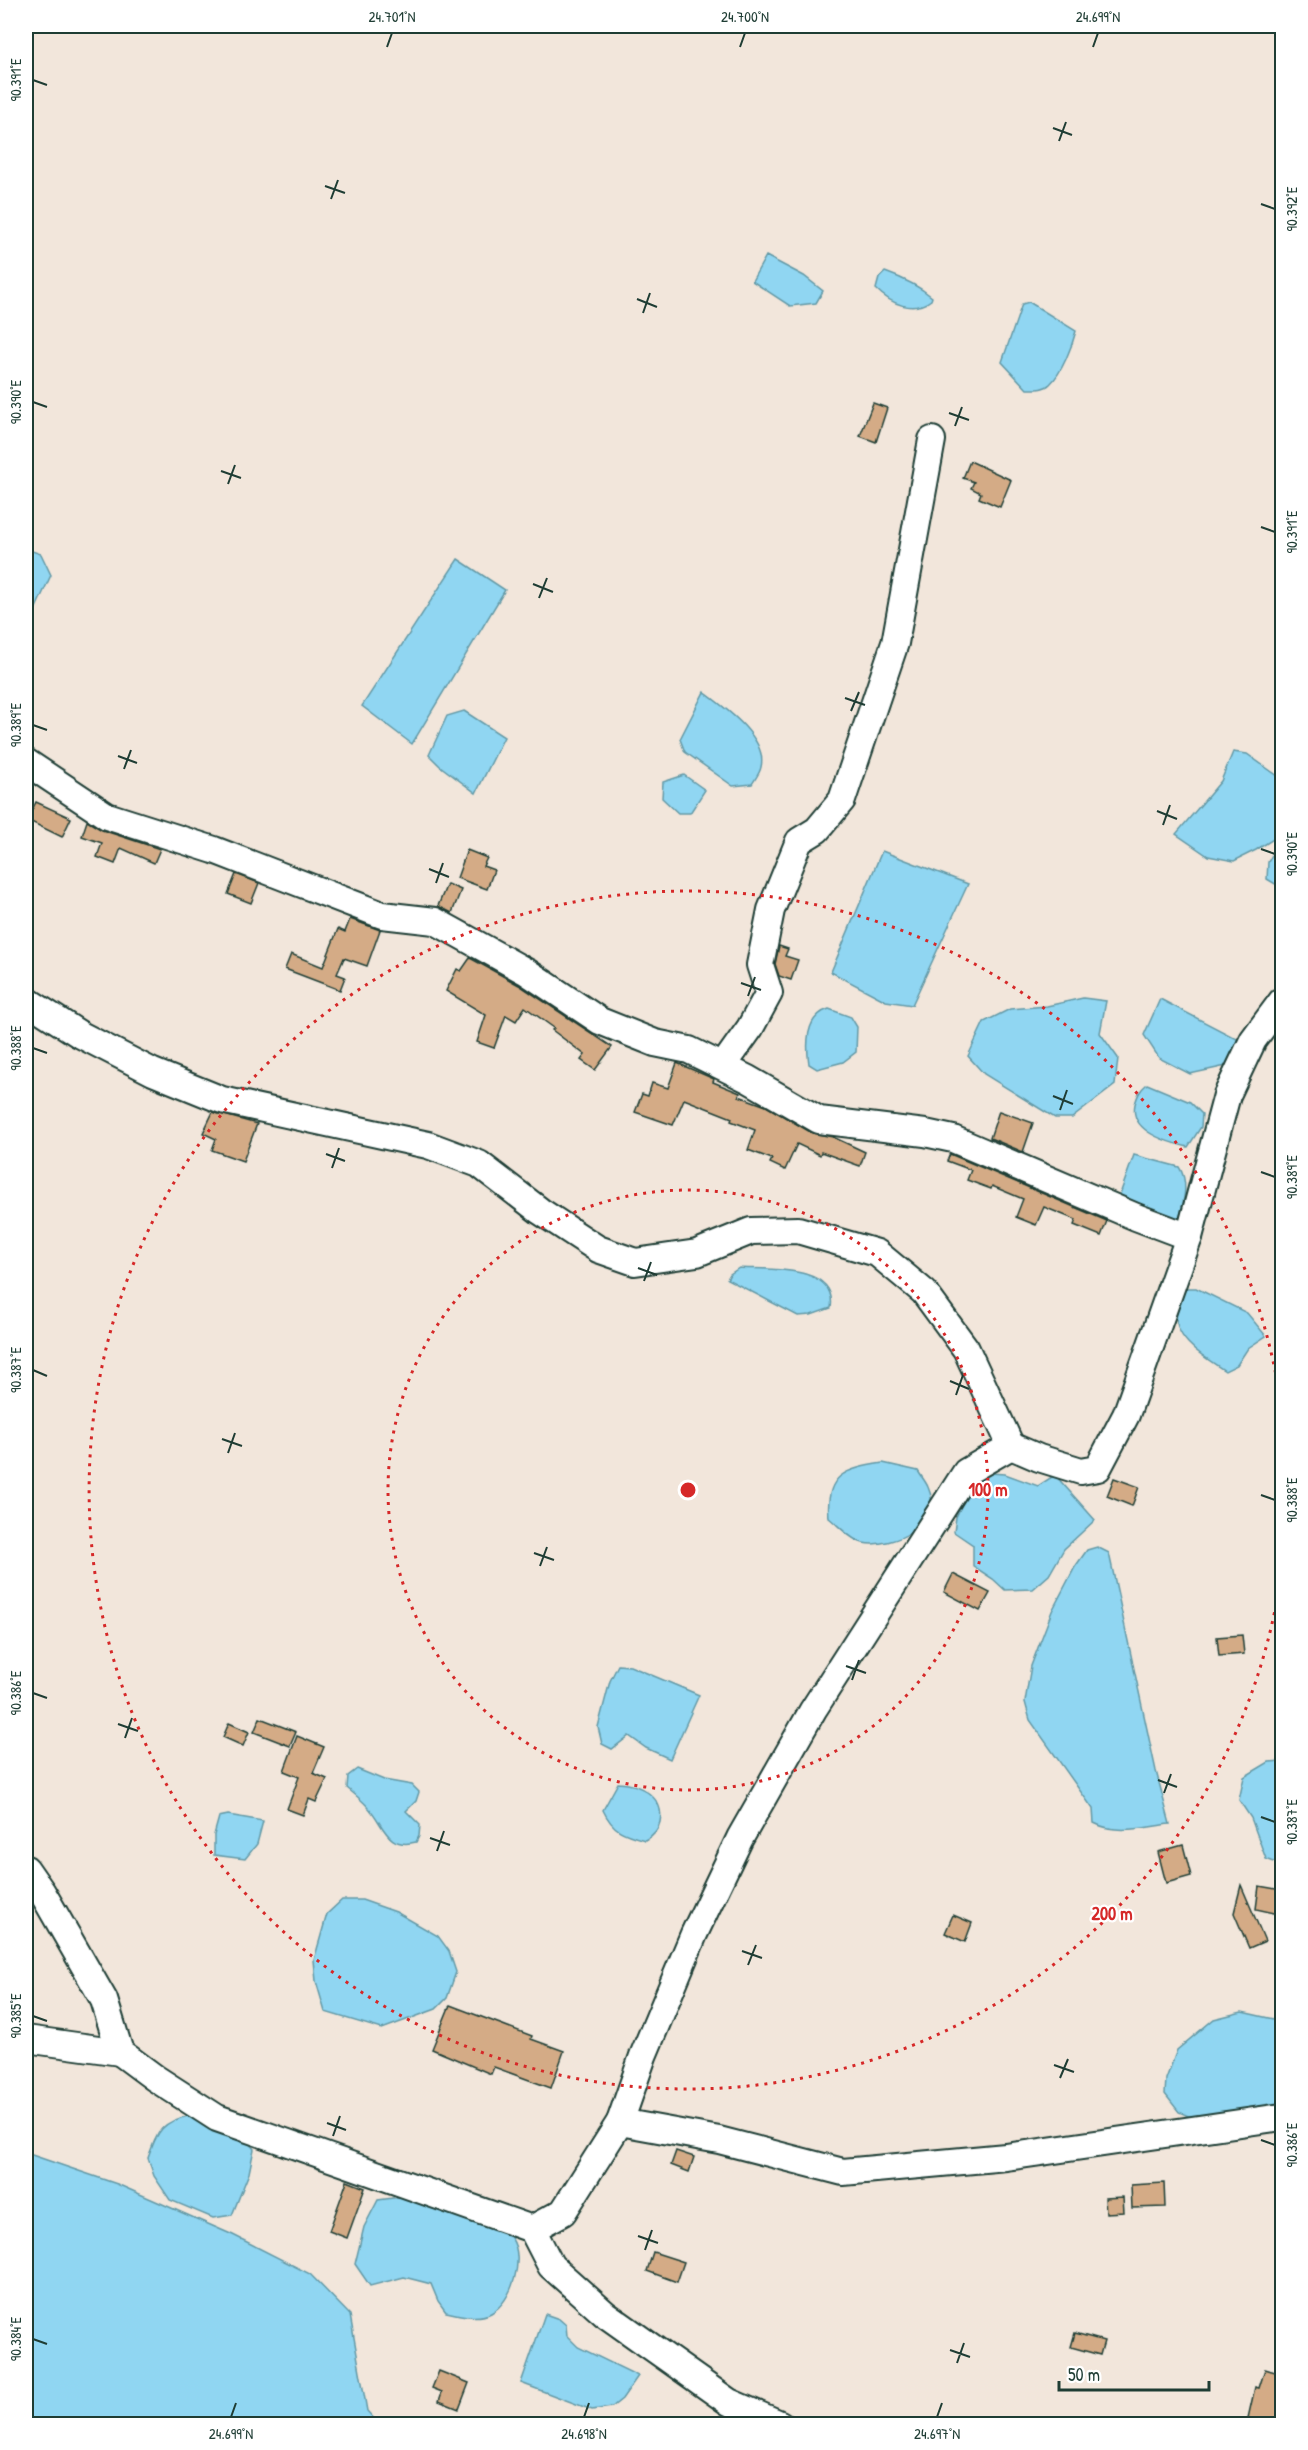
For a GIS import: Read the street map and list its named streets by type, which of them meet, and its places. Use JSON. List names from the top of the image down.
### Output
{
  "scale_bar": "50 m",
  "coordinates": [
    "24.701°N",
    "24.700°N",
    "24.699°N",
    "90.391°E",
    "90.392°E",
    "90.390°E",
    "90.389°E",
    "90.388°E",
    "90.387°E",
    "90.386°E",
    "90.385°E",
    "90.384°E",
    "24.698°N",
    "24.697°N"
  ],
  "rings": ["100 m", "200 m"]
}
